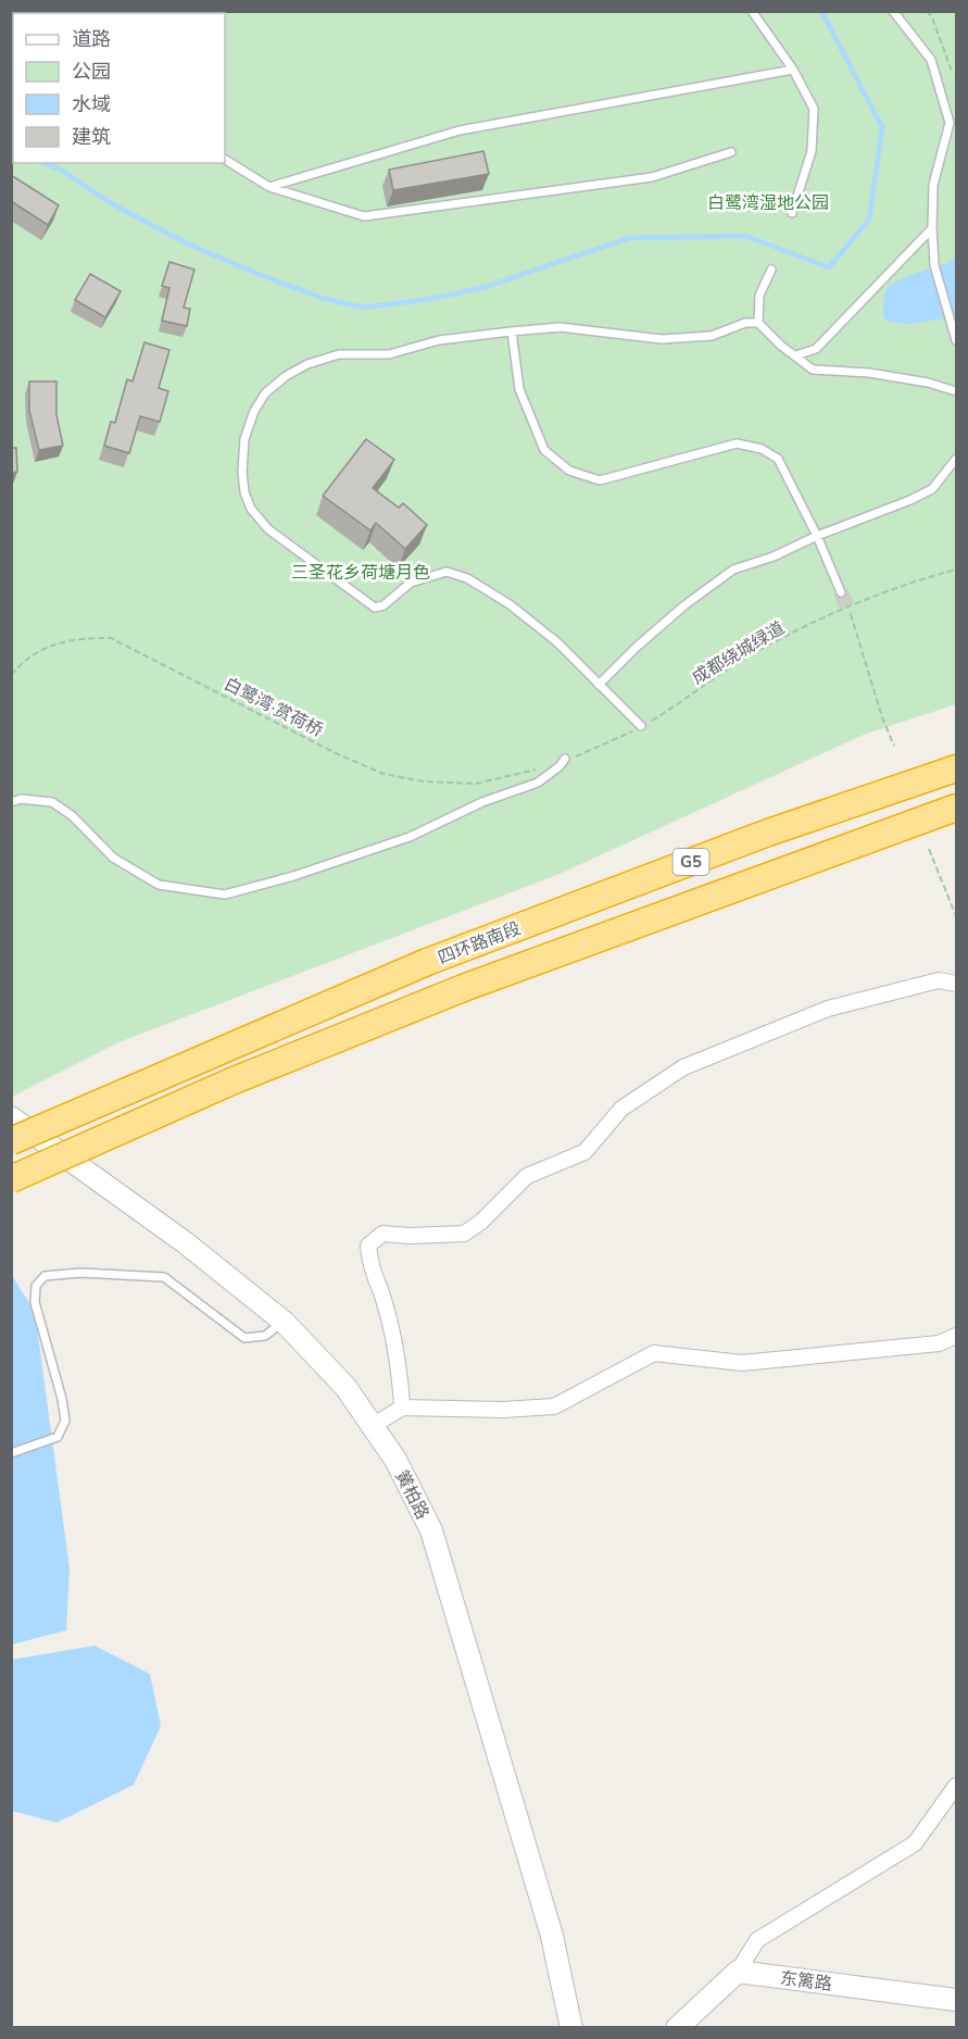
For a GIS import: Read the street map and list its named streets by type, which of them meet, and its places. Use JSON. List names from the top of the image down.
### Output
{
  "streets": {
    "highway": ["G5", "四环路南段"],
    "street": ["黉柏路", "东篱路"],
    "path": ["成都绕城绿道", "白鹭湾·赏荷桥"]
  },
  "crossings": [
    ["成都绕城绿道", "白鹭湾·赏荷桥"]
  ],
  "parks": ["白鹭湾湿地公园", "三圣花乡荷塘月色"],
  "legend": [
    "道路",
    "公园",
    "水域",
    "建筑"
  ]
}
